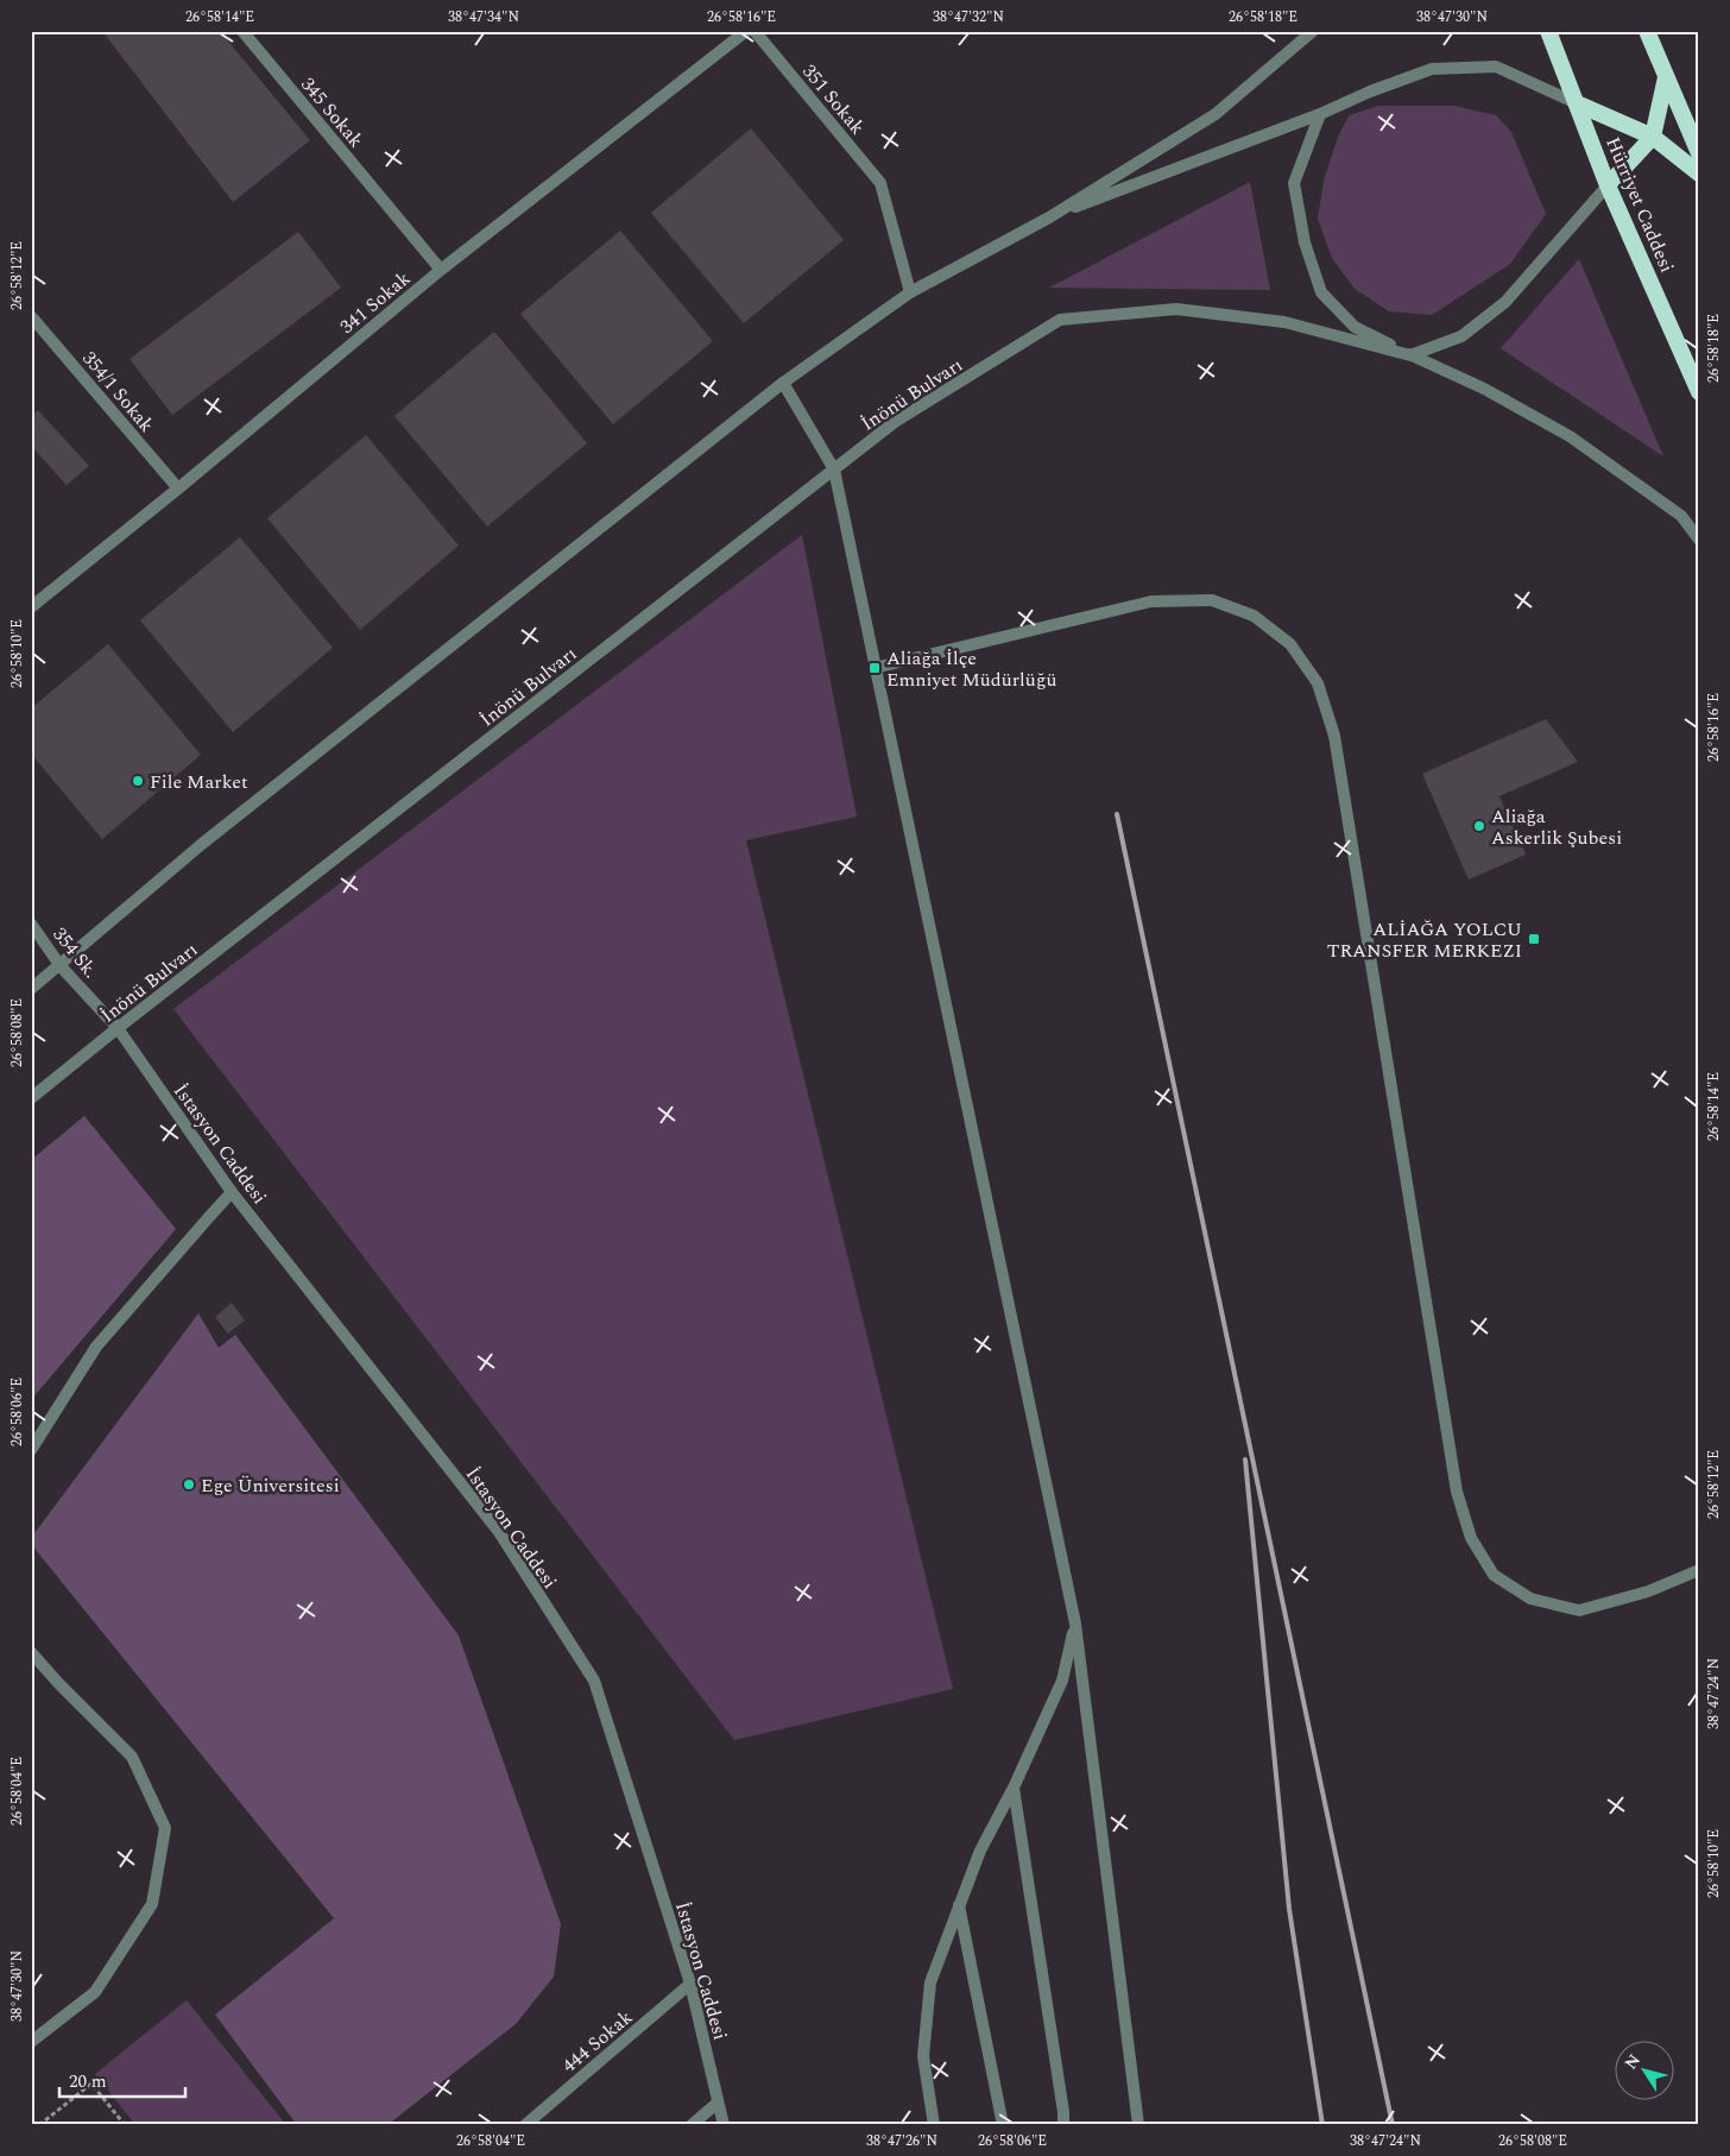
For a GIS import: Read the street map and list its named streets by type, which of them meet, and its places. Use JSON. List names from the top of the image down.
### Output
{
  "streets": {
    "highway": ["Hürriyet Caddesi"],
    "street": [
      "351 Sokak",
      "345 Sokak",
      "341 Sokak",
      "354/1 Sokak",
      "İnönü Bulvarı",
      "354 Sk.",
      "İstasyon Caddesi",
      "444 Sokak"
    ]
  },
  "crossings": [
    ["345 Sokak", "341 Sokak"],
    ["341 Sokak", "354/1 Sokak"],
    ["İnönü Bulvarı", "354 Sk."],
    ["İnönü Bulvarı", "İstasyon Caddesi"],
    ["354 Sk.", "İstasyon Caddesi"],
    ["İstasyon Caddesi", "444 Sokak"]
  ],
  "places": {
    "transit": ["Aliağa İlçe Emniyet Müdürlüğü", "ALİAĞA YOLCU TRANSFER MERKEZI"],
    "other": ["File Market", "Aliağa Askerlik Şubesi", "Ege Üniversitesi"]
  },
  "scale_bar": "20 m",
  "north": "top left",
  "coordinates": [
    "26°58'14\"E",
    "38°47'34\"N",
    "26°58'16\"E",
    "38°47'32\"N",
    "26°58'18\"E",
    "38°47'30\"N",
    "26°58'12\"E",
    "26°58'10\"E",
    "26°58'08\"E",
    "26°58'06\"E",
    "38°47'24\"N",
    "26°58'04\"E",
    "38°47'26\"N"
  ]
}
